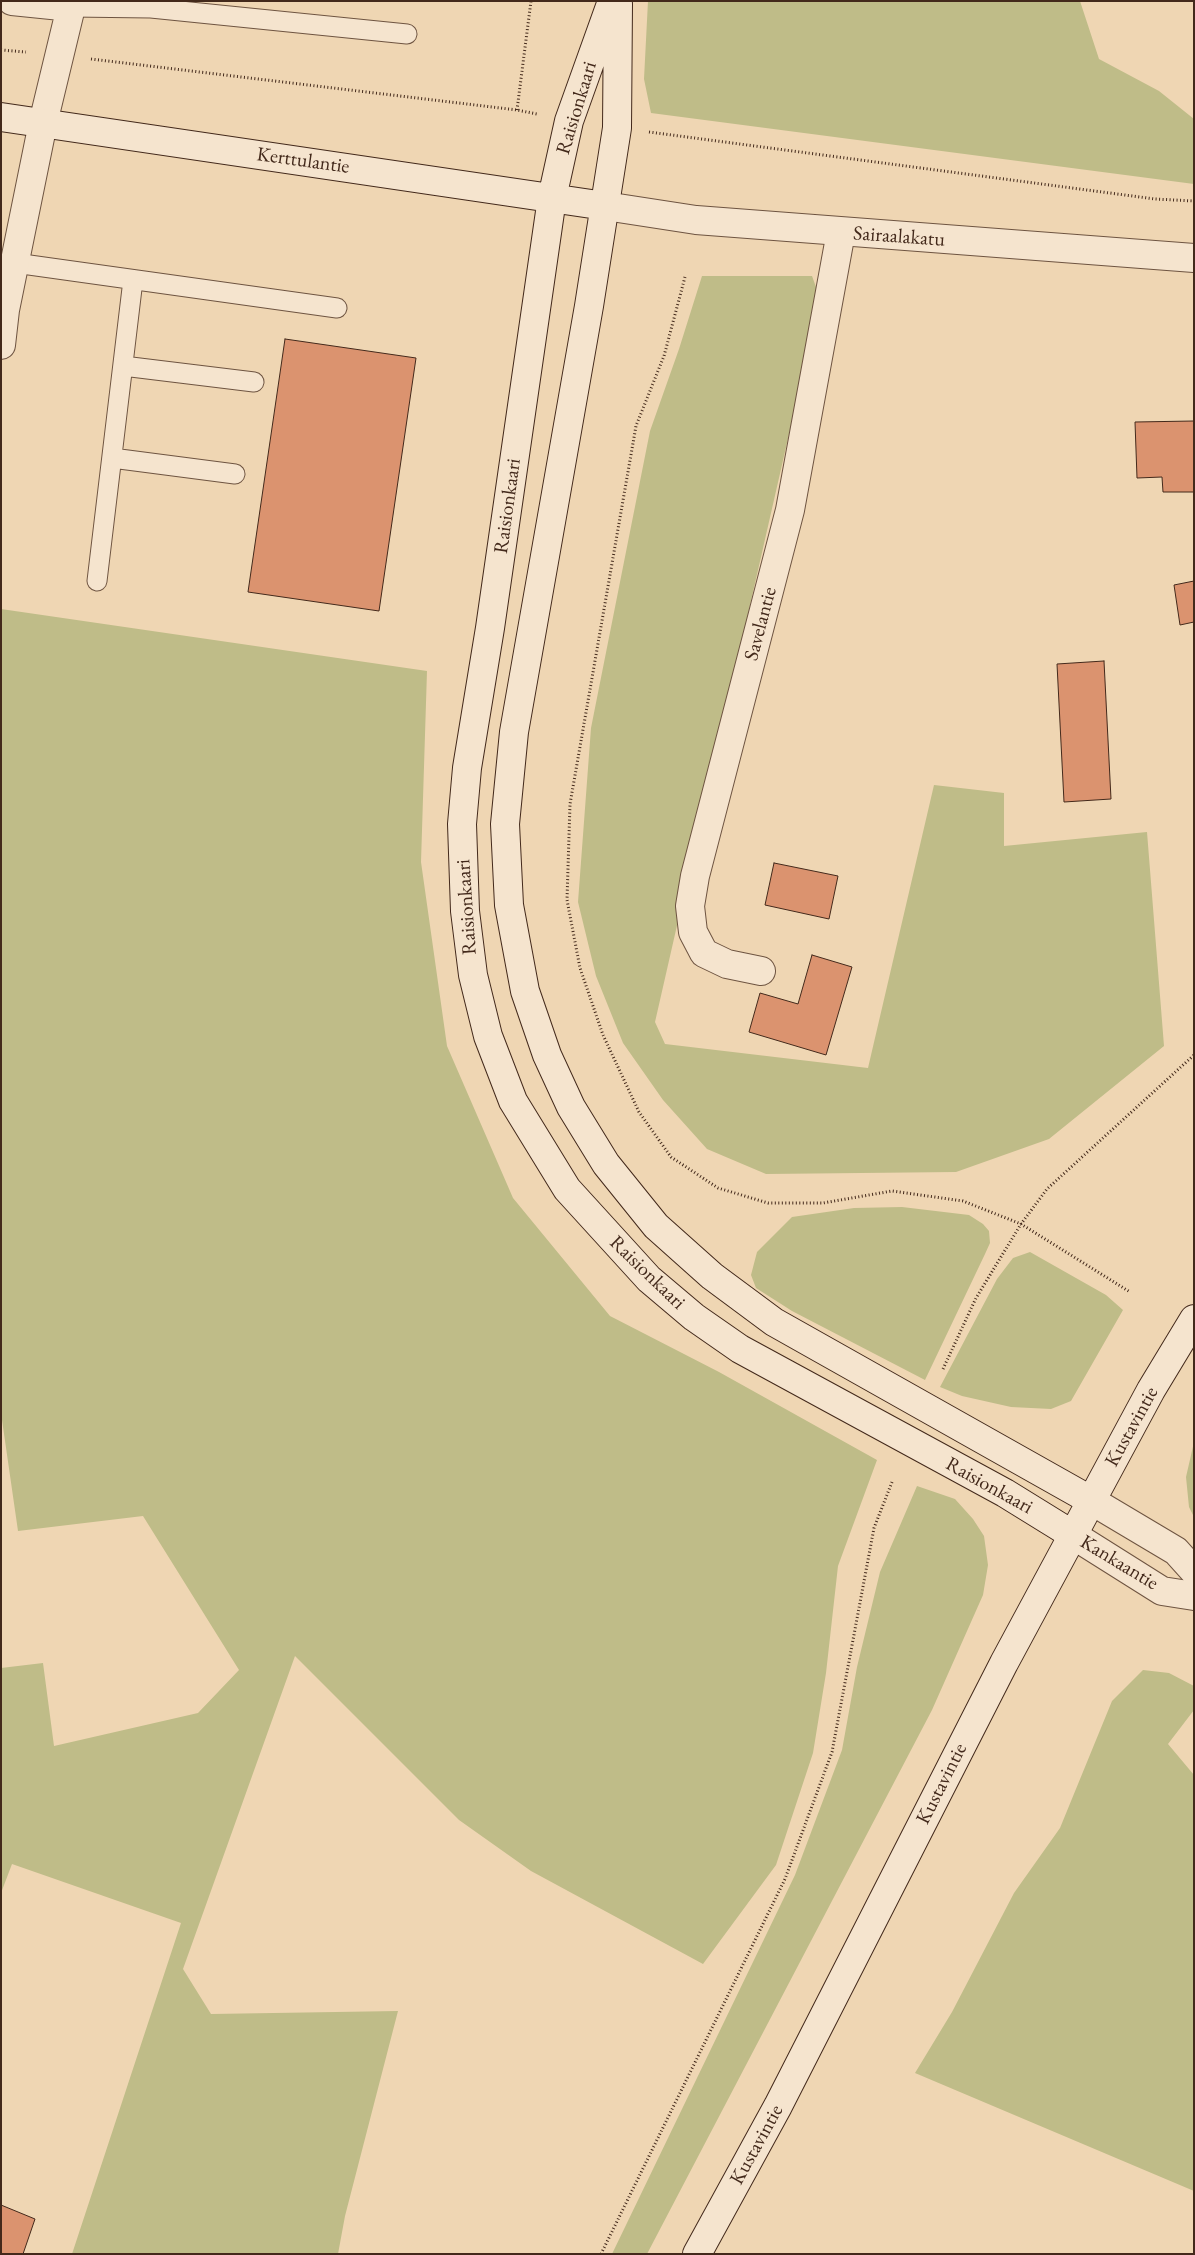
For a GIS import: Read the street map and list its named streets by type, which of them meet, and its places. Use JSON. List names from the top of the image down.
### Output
{
  "streets": {
    "main road": [
      "Raisionkaari",
      "Kerttulantie",
      "Sairaalakatu",
      "Savelantie",
      "Kustavintie",
      "Kankaantie"
    ]
  },
  "crossings": [
    ["Raisionkaari", "Kerttulantie"],
    ["Raisionkaari", "Sairaalakatu"],
    ["Raisionkaari", "Kustavintie"],
    ["Raisionkaari", "Kankaantie"],
    ["Kerttulantie", "Sairaalakatu"],
    ["Sairaalakatu", "Savelantie"],
    ["Kustavintie", "Kankaantie"]
  ]
}
